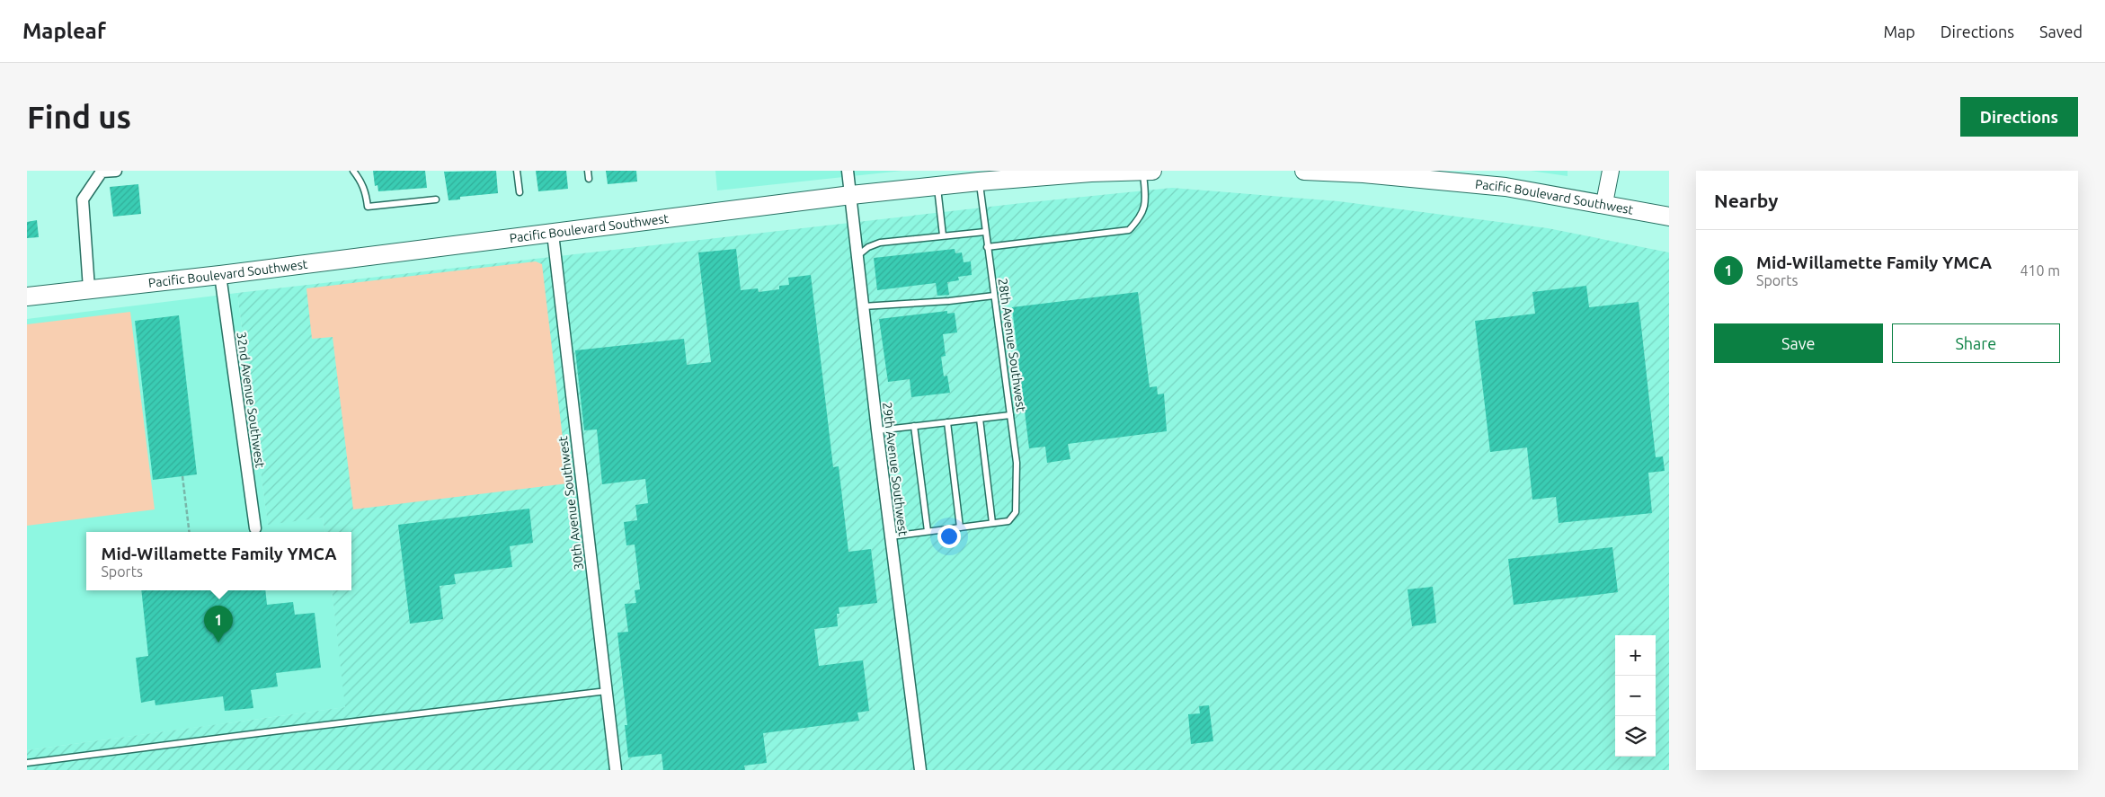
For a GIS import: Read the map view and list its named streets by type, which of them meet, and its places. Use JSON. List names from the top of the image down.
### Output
{
  "streets": {
    "main road": ["Pacific Boulevard Southwest"],
    "street": ["32nd Avenue Southwest", "29th Avenue Southwest", "30th Avenue Southwest"],
    "lane": ["28th Avenue Southwest"]
  },
  "crossings": [
    ["Pacific Boulevard Southwest", "28th Avenue Southwest"],
    ["Pacific Boulevard Southwest", "32nd Avenue Southwest"],
    ["Pacific Boulevard Southwest", "29th Avenue Southwest"],
    ["Pacific Boulevard Southwest", "30th Avenue Southwest"]
  ],
  "page": {
    "header": "Mapleaf",
    "nav": ["Map", "Directions", "Saved"],
    "buttons": [
      "Directions",
      ["Save", "Share"]
    ],
    "title": "Find us",
    "heading": "Nearby",
    "list": [
      {
        "mark": "1",
        "name": "Mid-Willamette Family YMCA",
        "note": "Sports",
        "value": "410 m"
      }
    ],
    "popup": ["Mid-Willamette Family YMCA", "Sports"],
    "pins": "1",
    "map_buttons": ["+", "−"]
  }
}
